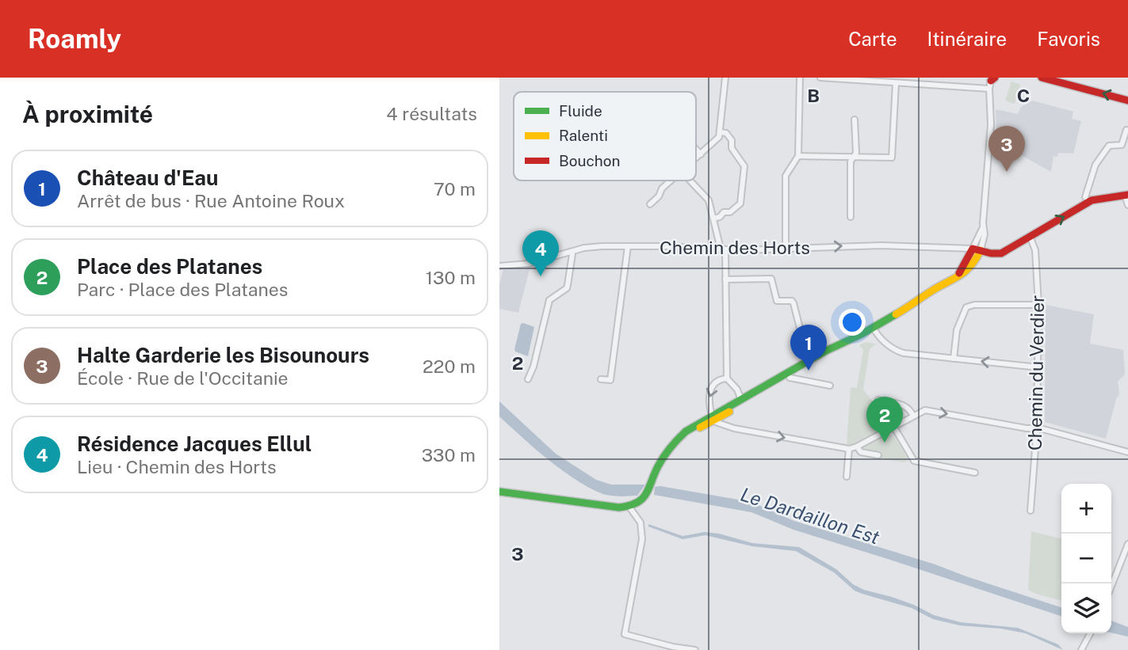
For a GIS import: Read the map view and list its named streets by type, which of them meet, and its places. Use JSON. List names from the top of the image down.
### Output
{
  "streets": {
    "street": ["Chemin des Horts", "Chemin du Verdier"]
  },
  "one_way": ["Chemin des Horts"],
  "water": ["Le Dardaillon Est"],
  "legend": ["Fluide", "Ralenti", "Bouchon"],
  "page": {
    "header": "Roamly",
    "nav": ["Carte", "Itinéraire", "Favoris"],
    "heading": ["À proximité", "4 résultats"],
    "pins": [
      "3",
      "4",
      "1",
      "2"
    ],
    "list": [
      {
        "mark": "1",
        "name": "Château d'Eau",
        "note": "Arrêt de bus · Rue Antoine Roux",
        "value": "70 m"
      },
      {
        "mark": "2",
        "name": "Place des Platanes",
        "note": "Parc · Place des Platanes",
        "value": "130 m"
      },
      {
        "mark": "3",
        "name": "Halte Garderie les Bisounours",
        "note": "École · Rue de l'Occitanie",
        "value": "220 m"
      },
      {
        "mark": "4",
        "name": "Résidence Jacques Ellul",
        "note": "Lieu · Chemin des Horts",
        "value": "330 m"
      }
    ],
    "map_buttons": ["+", "−"]
  },
  "grid": {
    "columns": ["B", "C"],
    "rows": ["2", "3"]
  }
}
